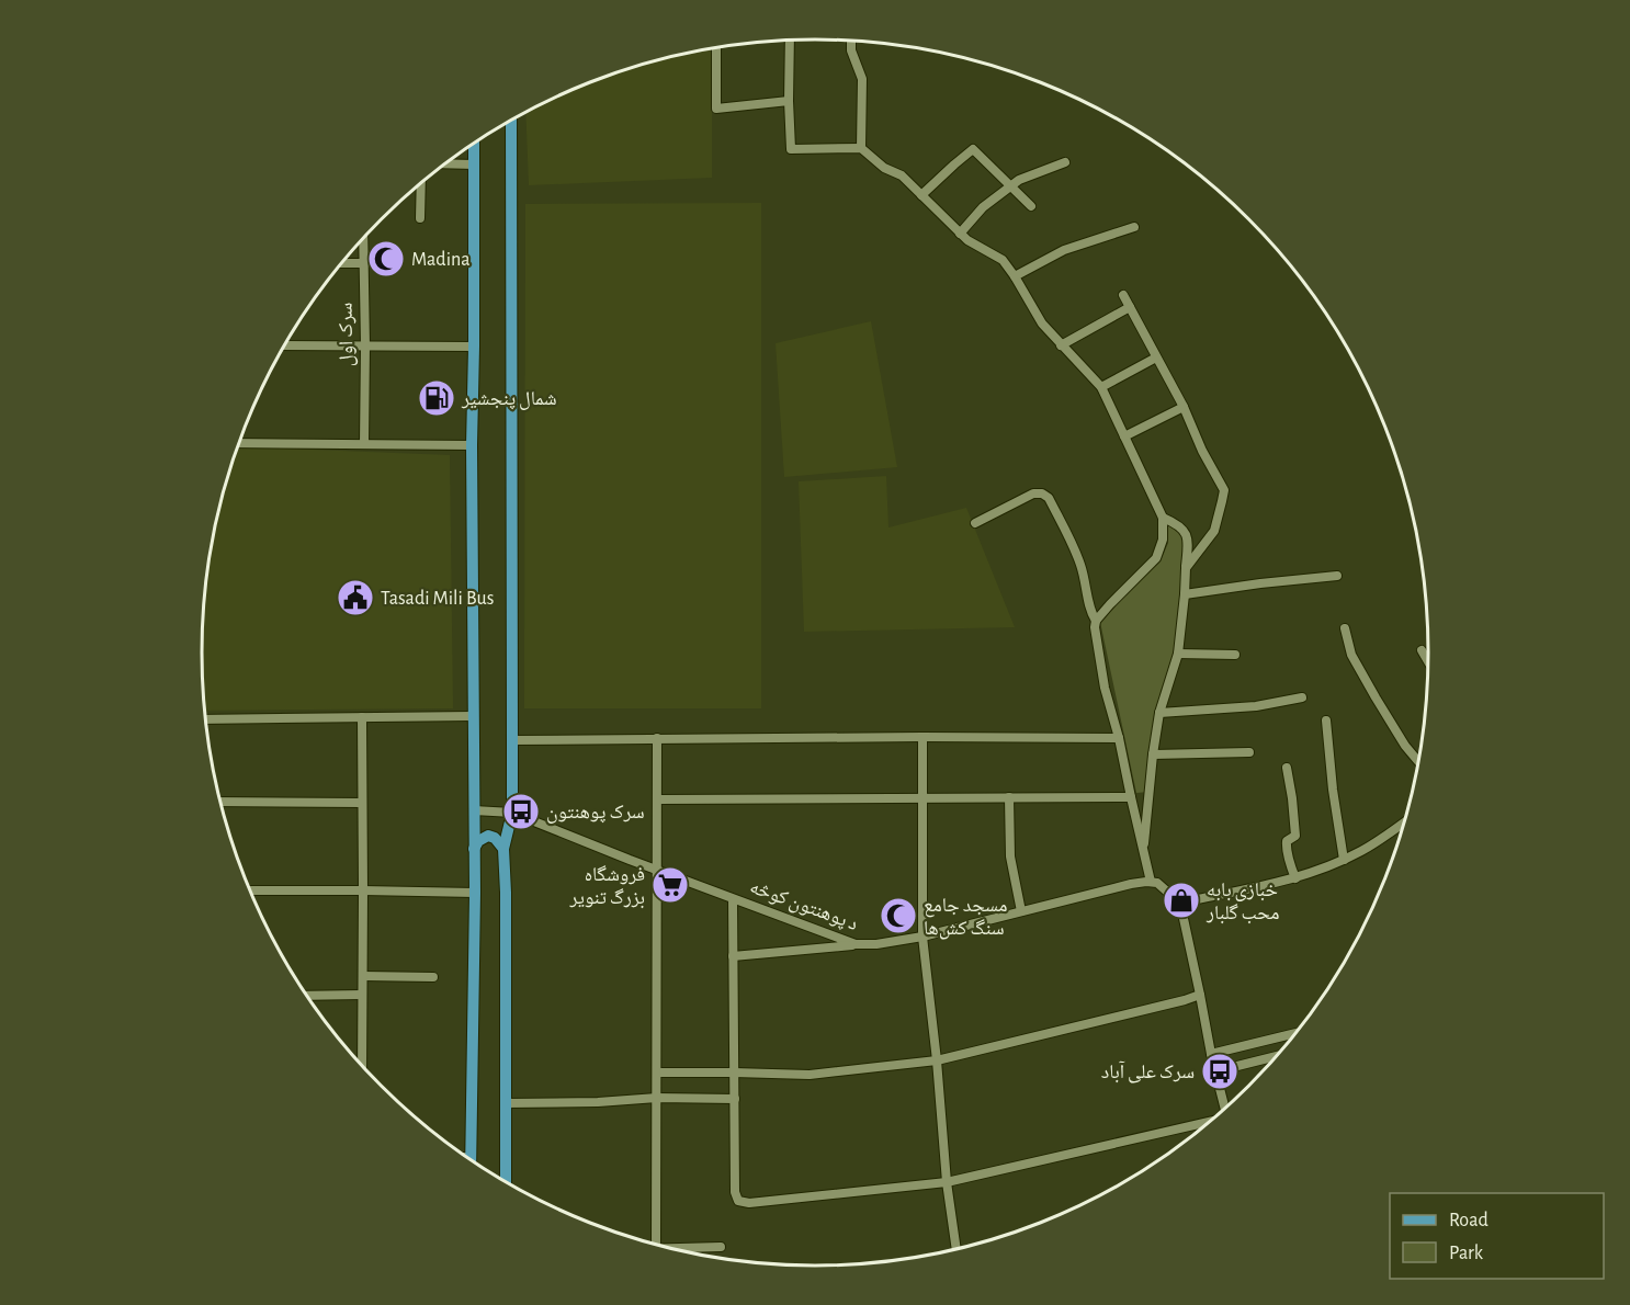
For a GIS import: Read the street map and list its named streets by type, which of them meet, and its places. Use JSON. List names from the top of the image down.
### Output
{
  "streets": {
    "street": ["سرک‌ اول", "د پوهنتون کوڅه"]
  },
  "places": {
    "mosque": ["Madina", "مسجد جامع سنگ کش‌ها"],
    "fuel station": ["شمال پنجشیر"],
    "public building": ["Tasadi Mili Bus"],
    "bus stop": ["سرک پوهنتون", "سرک علی آباد"],
    "supermarket": ["فروشگاه بزرگ تنویر"],
    "shop": ["خبازی بابه محب گلبار"]
  },
  "legend": ["Road", "Park"]
}
